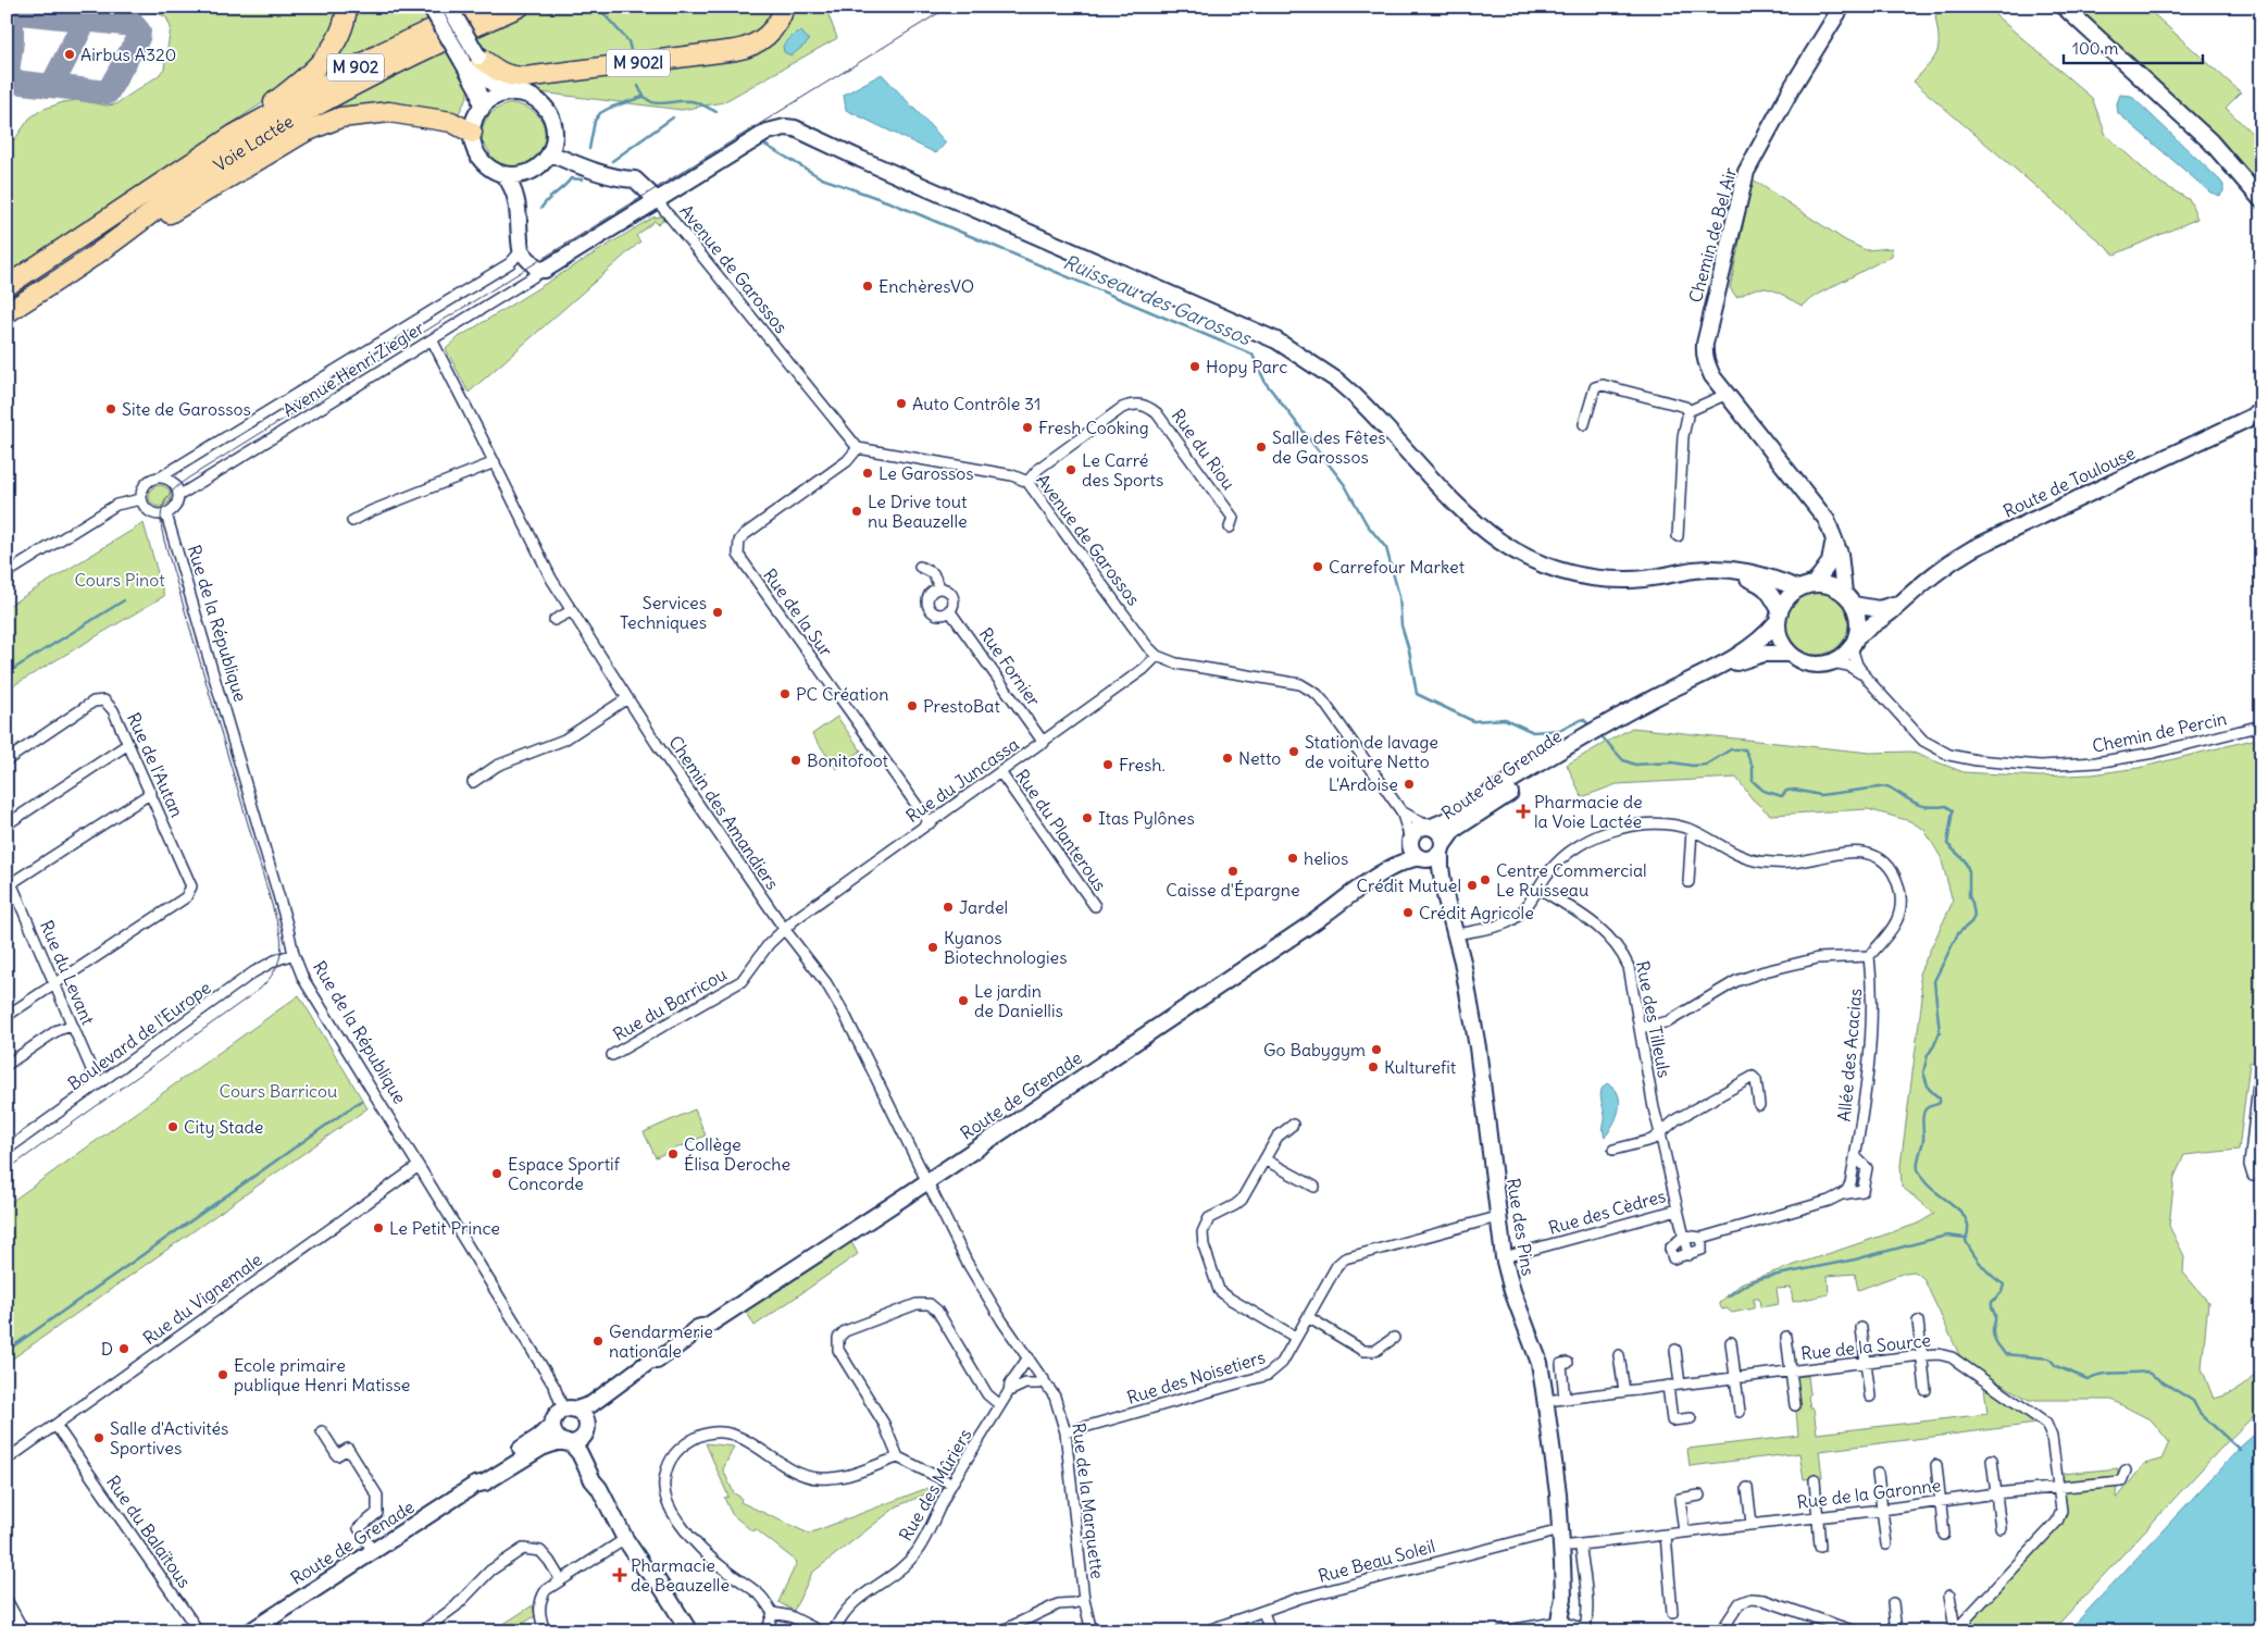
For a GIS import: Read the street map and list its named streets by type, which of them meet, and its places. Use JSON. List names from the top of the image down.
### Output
{
  "streets": {
    "highway": ["M 902l", "M 902", "Voie Lactée"],
    "main road": [
      "Chemin de Bel Air",
      "Route de Toulouse",
      "Route de Grenade",
      "Rue des Pins"
    ],
    "street": [
      "Avenue de Garossos",
      "Avenue Henri Ziegler",
      "Rue du Riou",
      "Rue de la Sur",
      "Rue de la République",
      "Rue Fornier",
      "Chemin de Percin",
      "Rue de l'Autan",
      "Rue du Juncassa",
      "Chemin des Amandiers",
      "Rue du Planterous",
      "Rue du Levant",
      "Rue du Barricou",
      "Rue des Tilleuls",
      "Boulevard de l'Europe",
      "Allée des Acacias",
      "Rue des Cèdres",
      "Rue du Vignemale",
      "Rue de la Source",
      "Rue des Noisetiers",
      "Rue des Mûriers",
      "Rue de la Garonne",
      "Rue de la Marquette",
      "Rue du Balaïtous",
      "Rue Beau Soleil"
    ]
  },
  "crossings": [
    ["Chemin de Bel Air", "Route de Toulouse"],
    ["Chemin de Bel Air", "Chemin de Percin"],
    ["Avenue de Garossos", "Rue du Riou"],
    ["Avenue de Garossos", "Rue de la Sur"],
    ["Avenue de Garossos", "Rue du Juncassa"],
    ["Avenue Henri Ziegler", "Rue de la République"],
    ["Avenue Henri Ziegler", "Chemin des Amandiers"],
    ["Route de Toulouse", "Chemin de Percin"],
    ["Rue de la Sur", "Rue du Juncassa"],
    ["Rue de la République", "Route de Grenade"],
    ["Rue de la République", "Boulevard de l'Europe"],
    ["Rue de la République", "Rue du Vignemale"],
    ["Rue Fornier", "Rue du Juncassa"],
    ["Rue de l'Autan", "Rue du Levant"],
    ["Route de Grenade", "Chemin des Amandiers"],
    ["Route de Grenade", "Rue des Pins"],
    ["Route de Grenade", "Rue de la Marquette"],
    ["Rue du Juncassa", "Chemin des Amandiers"],
    ["Rue du Juncassa", "Rue du Planterous"],
    ["Rue du Juncassa", "Rue du Barricou"],
    ["Chemin des Amandiers", "Rue du Barricou"],
    ["Chemin des Amandiers", "Rue de la Marquette"],
    ["Rue du Levant", "Boulevard de l'Europe"],
    ["Rue des Tilleuls", "Rue des Cèdres"],
    ["Rue des Cèdres", "Rue des Pins"],
    ["Rue des Pins", "Rue de la Source"],
    ["Rue des Pins", "Rue des Noisetiers"],
    ["Rue des Pins", "Rue de la Garonne"],
    ["Rue des Pins", "Rue Beau Soleil"],
    ["Rue du Vignemale", "Rue du Balaïtous"],
    ["Rue de la Source", "Rue de la Garonne"],
    ["Rue des Noisetiers", "Rue de la Marquette"],
    ["Rue des Mûriers", "Rue de la Marquette"]
  ],
  "water": ["Ruisseau des Garossos"],
  "parks": ["Cours Pinot", "Cours Barricou"],
  "places": {
    "other": [
      "Airbus A320",
      "EnchèresVO",
      "Hopy Parc",
      "Auto Contrôle 31",
      "Site de Garossos",
      "Fresh Cooking",
      "Salle des Fêtes de Garossos",
      "Le Carré des Sports",
      "Le Garossos",
      "Le Drive tout nu Beauzelle",
      "Carrefour Market",
      "Services Techniques",
      "PC Création",
      "PrestoBat",
      "Station de lavage de voiture Netto",
      "Netto",
      "Bonitofoot",
      "Fresh.",
      "L'Ardoise",
      "Itas Pylônes",
      "helios",
      "Caisse d'Épargne",
      "Centre Commercial Le Ruisseau",
      "Crédit Mutuel",
      "Jardel",
      "Crédit Agricole",
      "Kyanos Biotechnologies",
      "Le jardin de Daniellis",
      "Go Babygym",
      "Kulturefit",
      "City Stade",
      "Collège Élisa Deroche",
      "Espace Sportif Concorde",
      "Le Petit Prince",
      "Gendarmerie nationale",
      "D",
      "Ecole primaire publique Henri Matisse",
      "Salle d'Activités Sportives"
    ],
    "health": ["Pharmacie de la Voie Lactée", "Pharmacie de Beauzelle"]
  },
  "scale_bar": "100 m"
}
